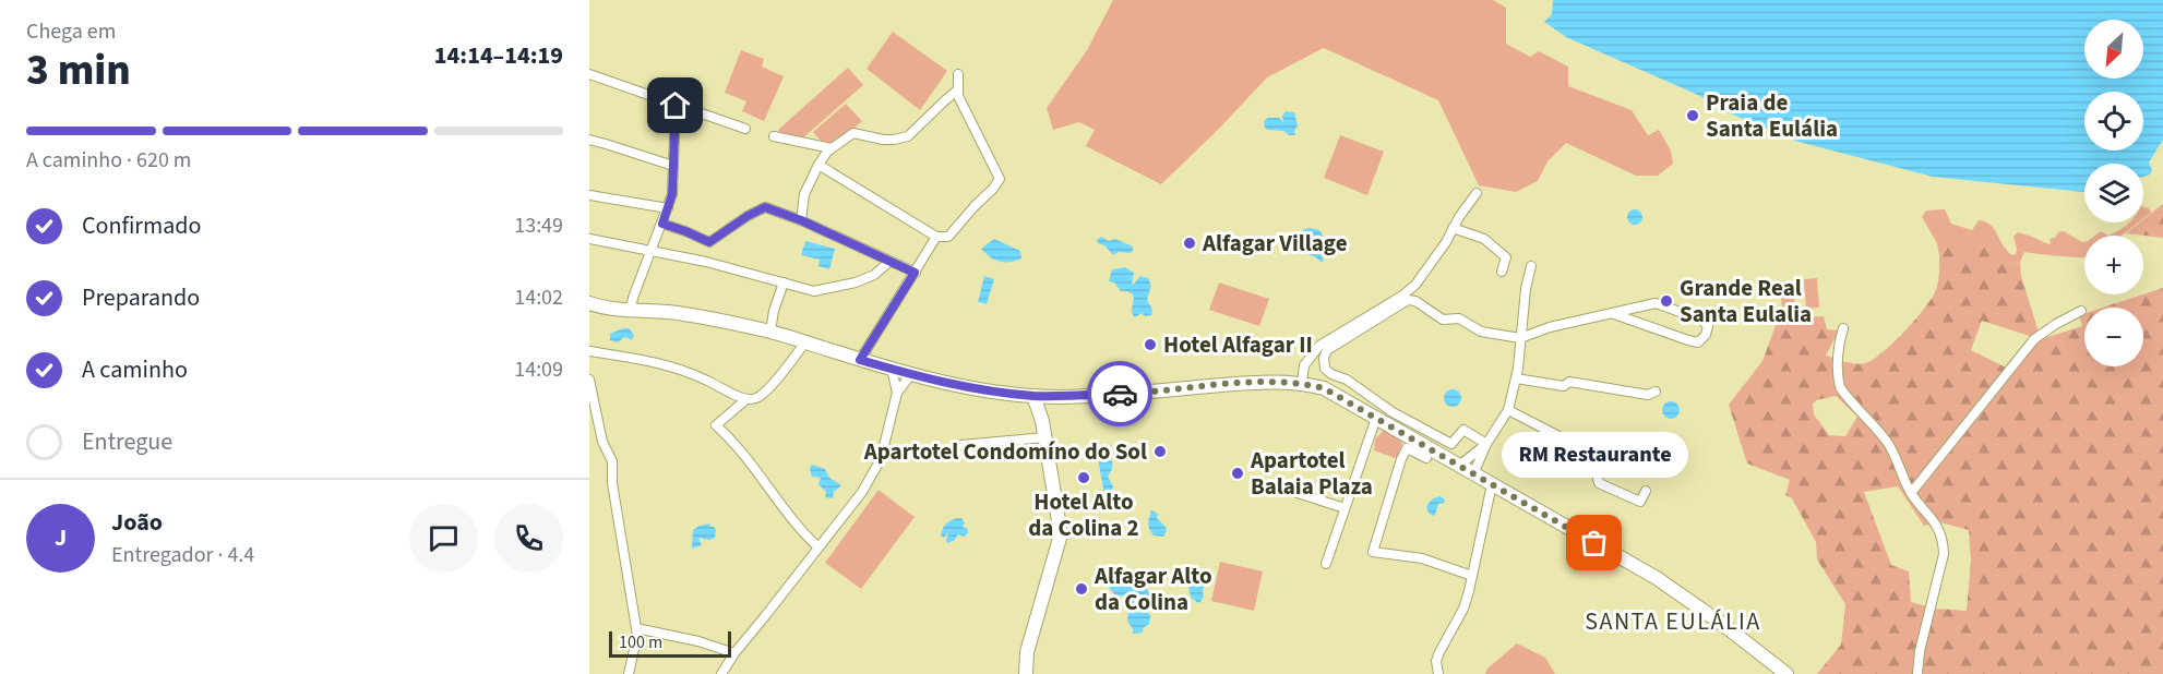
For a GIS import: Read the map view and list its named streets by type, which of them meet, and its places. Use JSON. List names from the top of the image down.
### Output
{
  "districts": ["SANTA EULÁLIA"],
  "places": [
    "Praia de Santa Eulália",
    "Alfagar Village",
    "Grande Real Santa Eulalia",
    "Hotel Alfagar II",
    "Apartotel Condomíno do Sol",
    "Apartotel Balaia Plaza",
    "Hotel Alto da Colina 2",
    "RM Restaurante",
    "Alfagar Alto da Colina"
  ],
  "scale_bar": "100 m",
  "north": "bottom left",
  "page": {
    "heading": ["3 min", "Chega em", "14:14–14:19"],
    "panel": ["João", "Entregador · 4.4"],
    "map_buttons": ["+", "−"],
    "bar": "A caminho · 620 m",
    "list": [
      ["Confirmado", "13:49"],
      ["Preparando", "14:02"],
      ["A caminho", "14:09"],
      "Entregue"
    ],
    "bubble": "RM Restaurante",
    "round": "J",
    "scale": "100 m"
  }
}
